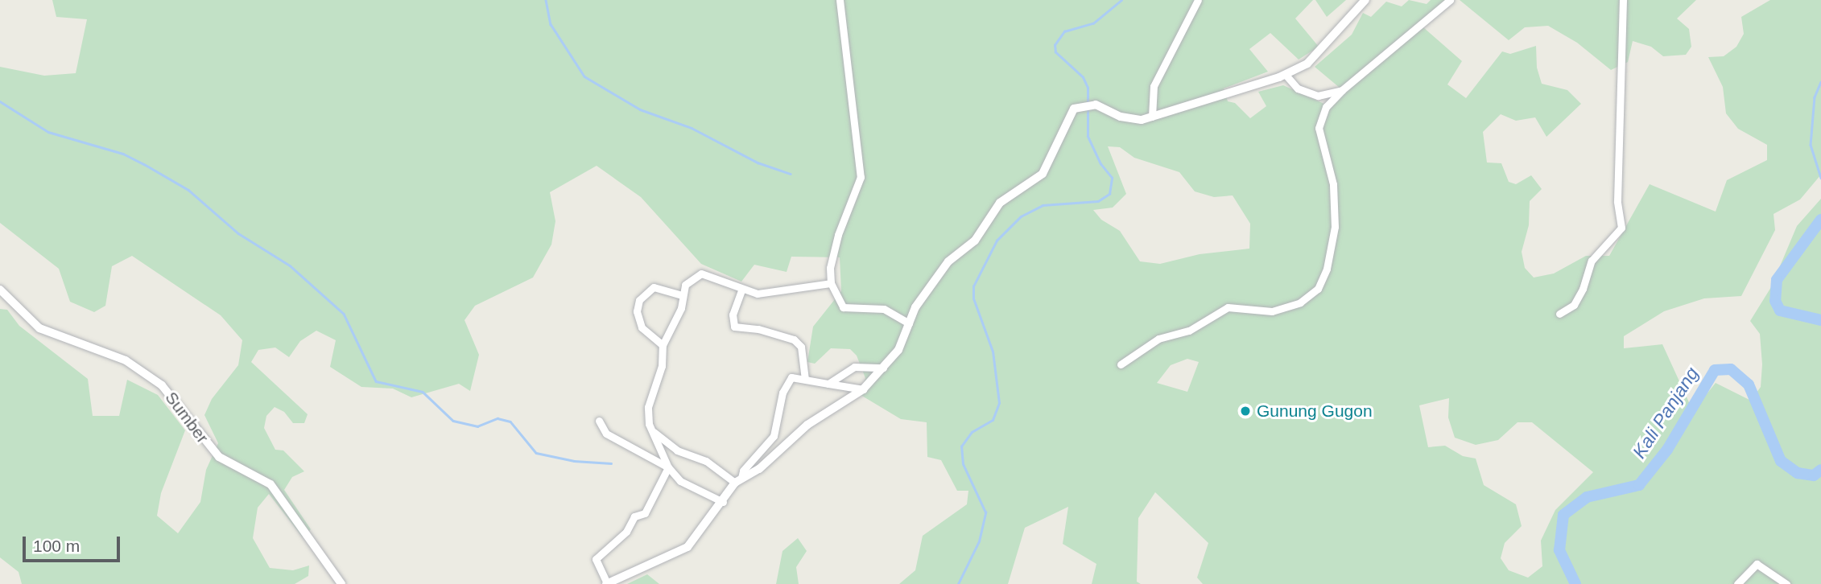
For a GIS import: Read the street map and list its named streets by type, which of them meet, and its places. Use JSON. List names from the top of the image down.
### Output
{
  "streets": {
    "street": ["Sumber"]
  },
  "water": ["Kali Panjang"],
  "places": ["Gunung Gugon"],
  "scale_bar": "100 m"
}
